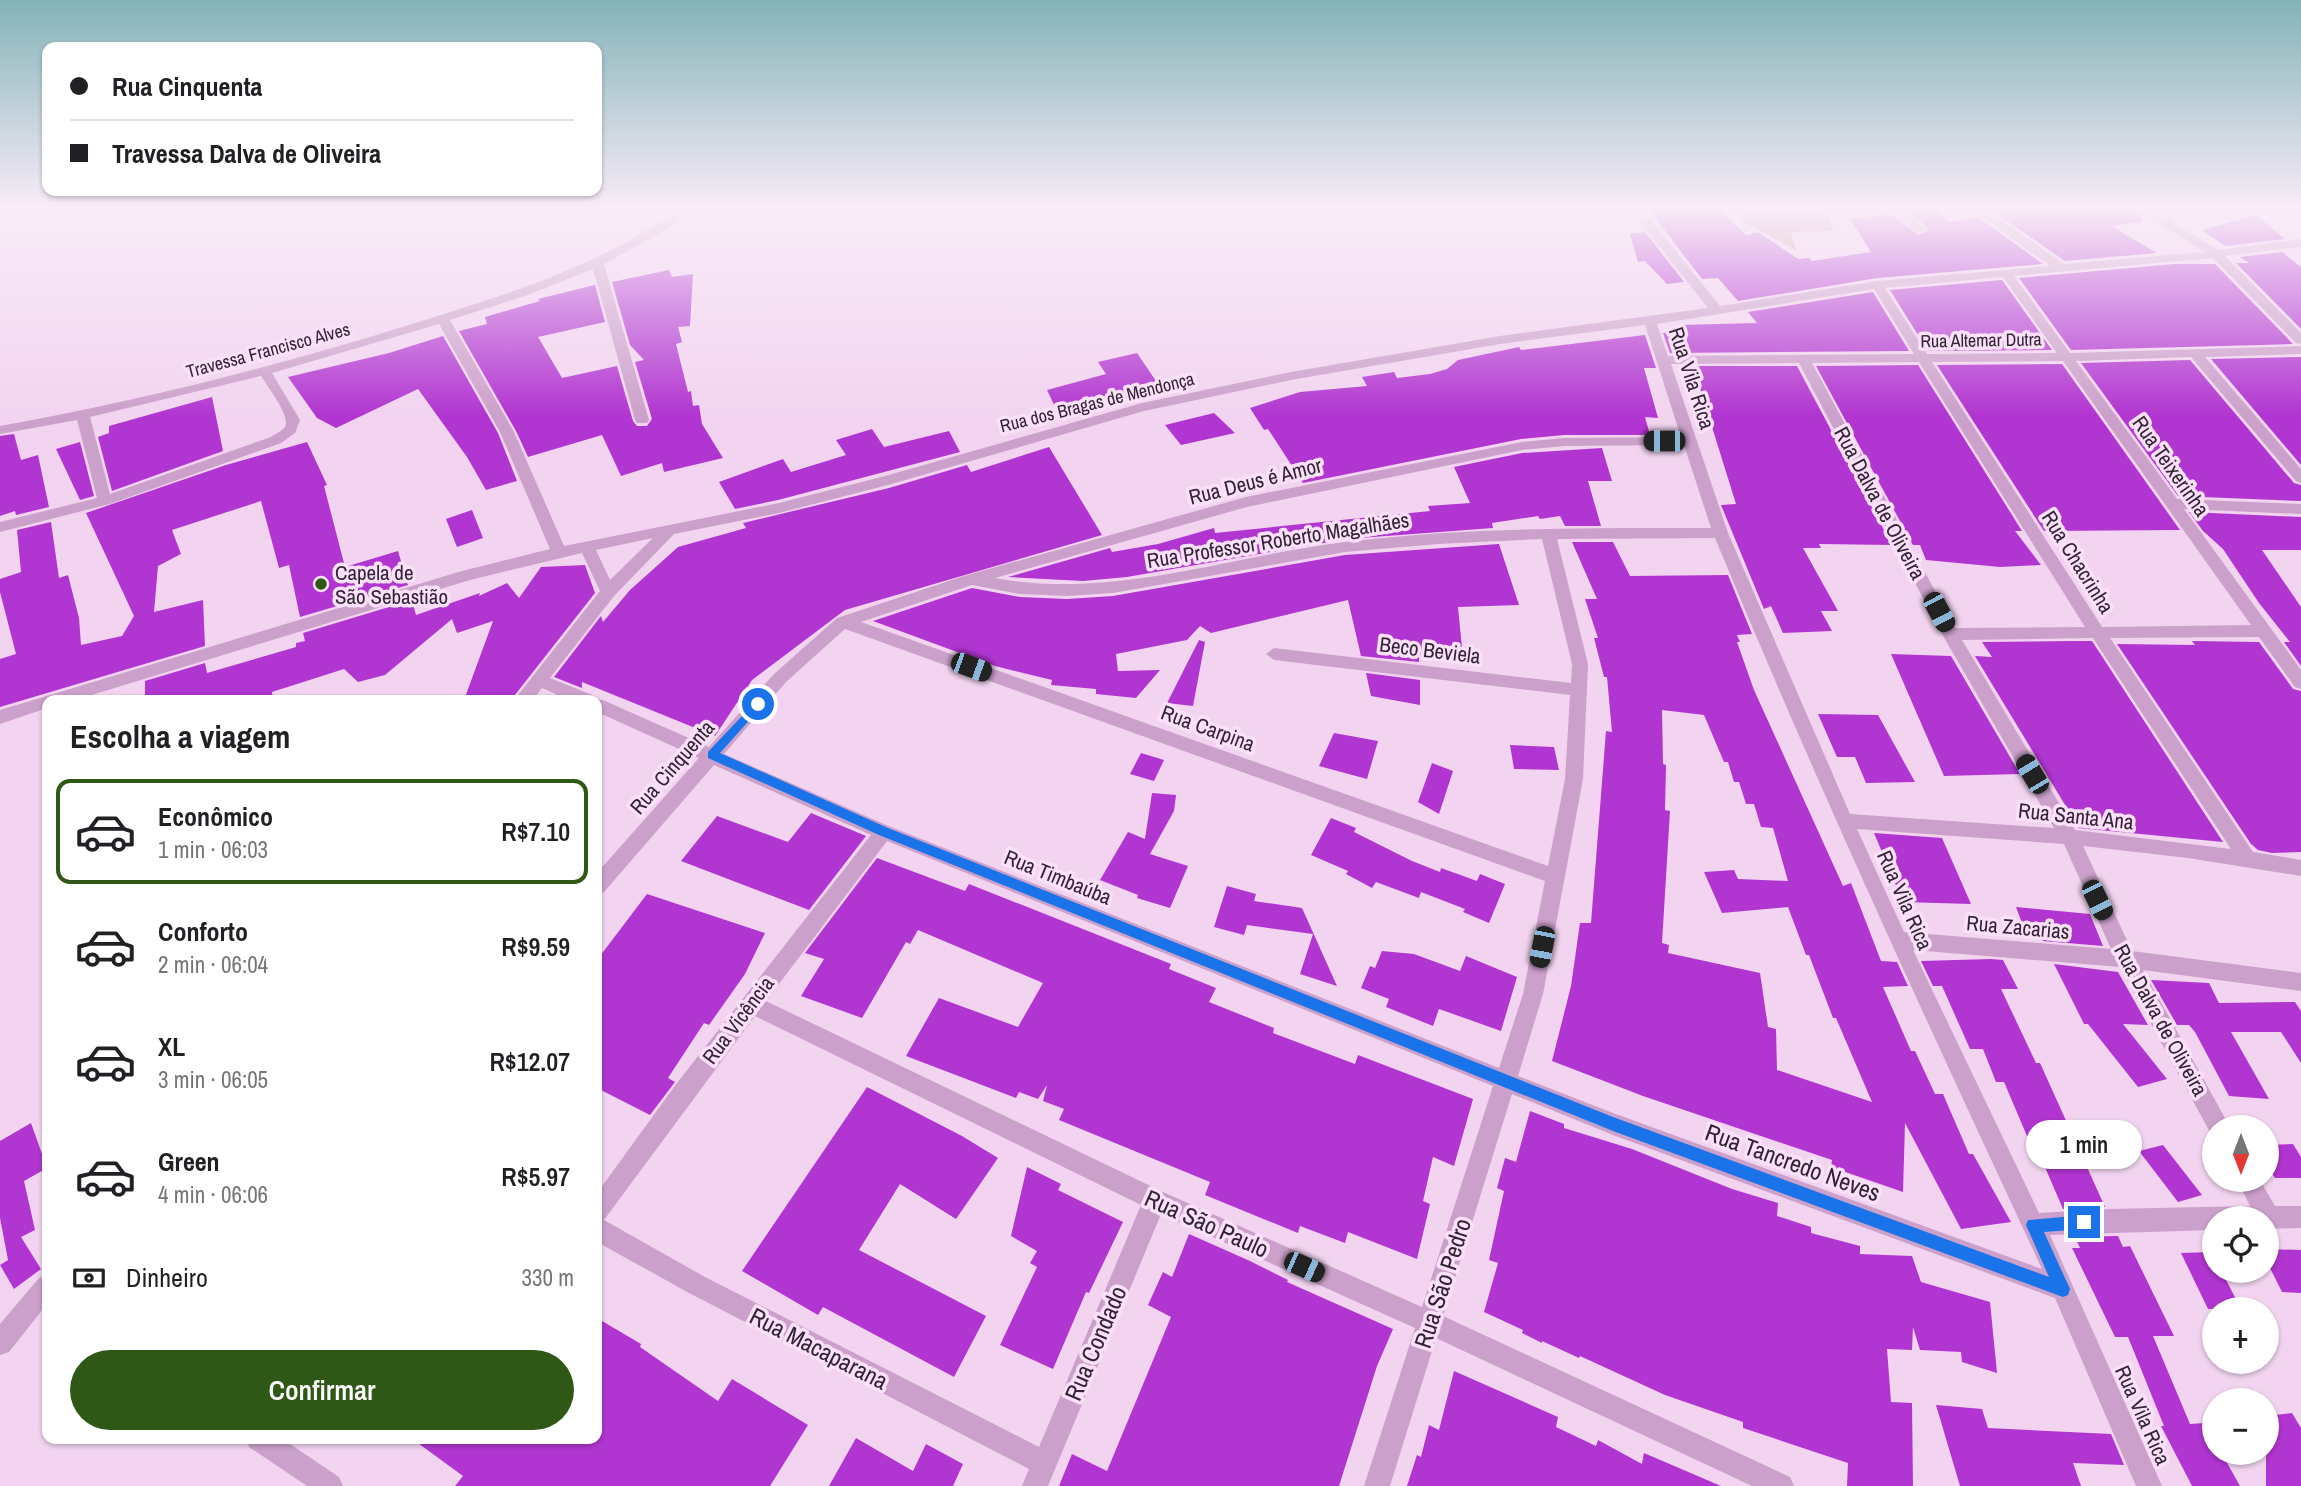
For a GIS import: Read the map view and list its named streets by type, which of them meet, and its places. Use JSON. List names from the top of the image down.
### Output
{
  "streets": {
    "street": [
      "Rua Altemar Dutra",
      "Travessa Francisco Alves",
      "Rua Vila Rica",
      "Rua dos Bragas de Mendonça",
      "Rua Teixerinha",
      "Rua Deus é Amor",
      "Rua Dalva de Oliveira",
      "Rua Professor Roberto Magalhães",
      "Rua Chacrinha",
      "Beco Beviela",
      "Rua Carpina",
      "Rua Cinquenta",
      "Rua Santa Ana",
      "Rua Timbaúba",
      "Rua Zacarias",
      "Rua Vicência",
      "Rua Tancredo Neves",
      "Rua São Paulo",
      "Rua São Pedro",
      "Rua Condado",
      "Rua Macaparana"
    ]
  },
  "crossings": [
    ["Rua Altemar Dutra", "Rua Vila Rica"],
    ["Rua Altemar Dutra", "Rua Teixerinha"],
    ["Rua Altemar Dutra", "Rua Dalva de Oliveira"],
    ["Rua Altemar Dutra", "Rua Chacrinha"],
    ["Rua Vila Rica", "Rua dos Bragas de Mendonça"],
    ["Rua Vila Rica", "Rua Deus é Amor"],
    ["Rua Vila Rica", "Rua Professor Roberto Magalhães"],
    ["Rua Vila Rica", "Rua Santa Ana"],
    ["Rua Vila Rica", "Rua Zacarias"],
    ["Rua Vila Rica", "Rua Tancredo Neves"],
    ["Rua dos Bragas de Mendonça", "Rua Chacrinha"],
    ["Rua Deus é Amor", "Rua Professor Roberto Magalhães"],
    ["Rua Deus é Amor", "Rua Carpina"],
    ["Rua Deus é Amor", "Rua Cinquenta"],
    ["Rua Dalva de Oliveira", "Rua Santa Ana"],
    ["Rua Dalva de Oliveira", "Rua Zacarias"],
    ["Rua Professor Roberto Magalhães", "Rua São Pedro"],
    ["Rua Chacrinha", "Rua Santa Ana"],
    ["Beco Beviela", "Rua São Pedro"],
    ["Rua Carpina", "Rua Cinquenta"],
    ["Rua Carpina", "Rua São Pedro"],
    ["Rua Cinquenta", "Rua Timbaúba"],
    ["Rua Timbaúba", "Rua Vicência"],
    ["Rua Timbaúba", "Rua Tancredo Neves"],
    ["Rua Timbaúba", "Rua São Pedro"],
    ["Rua Vicência", "Rua São Paulo"],
    ["Rua Tancredo Neves", "Rua São Pedro"],
    ["Rua São Paulo", "Rua São Pedro"],
    ["Rua São Paulo", "Rua Condado"],
    ["Rua Condado", "Rua Macaparana"]
  ],
  "places": ["Capela de São Sebastião"],
  "north": "bottom",
  "page": {
    "banner": ["Rua Cinquenta", "Travessa Dalva de Oliveira"],
    "heading": "Escolha a viagem",
    "list": [
      {
        "name": "Econômico",
        "note": "1 min · 06:03",
        "value": "R$7.10"
      },
      {
        "name": "Conforto",
        "note": "2 min · 06:04",
        "value": "R$9.59"
      },
      {
        "name": "XL",
        "note": "3 min · 06:05",
        "value": "R$12.07"
      },
      {
        "name": "Green",
        "note": "4 min · 06:06",
        "value": "R$5.97"
      }
    ],
    "map_buttons": ["+", "−"],
    "bubble": "1 min",
    "pay": ["Dinheiro", "330 m"],
    "buttons": "Confirmar"
  }
}
